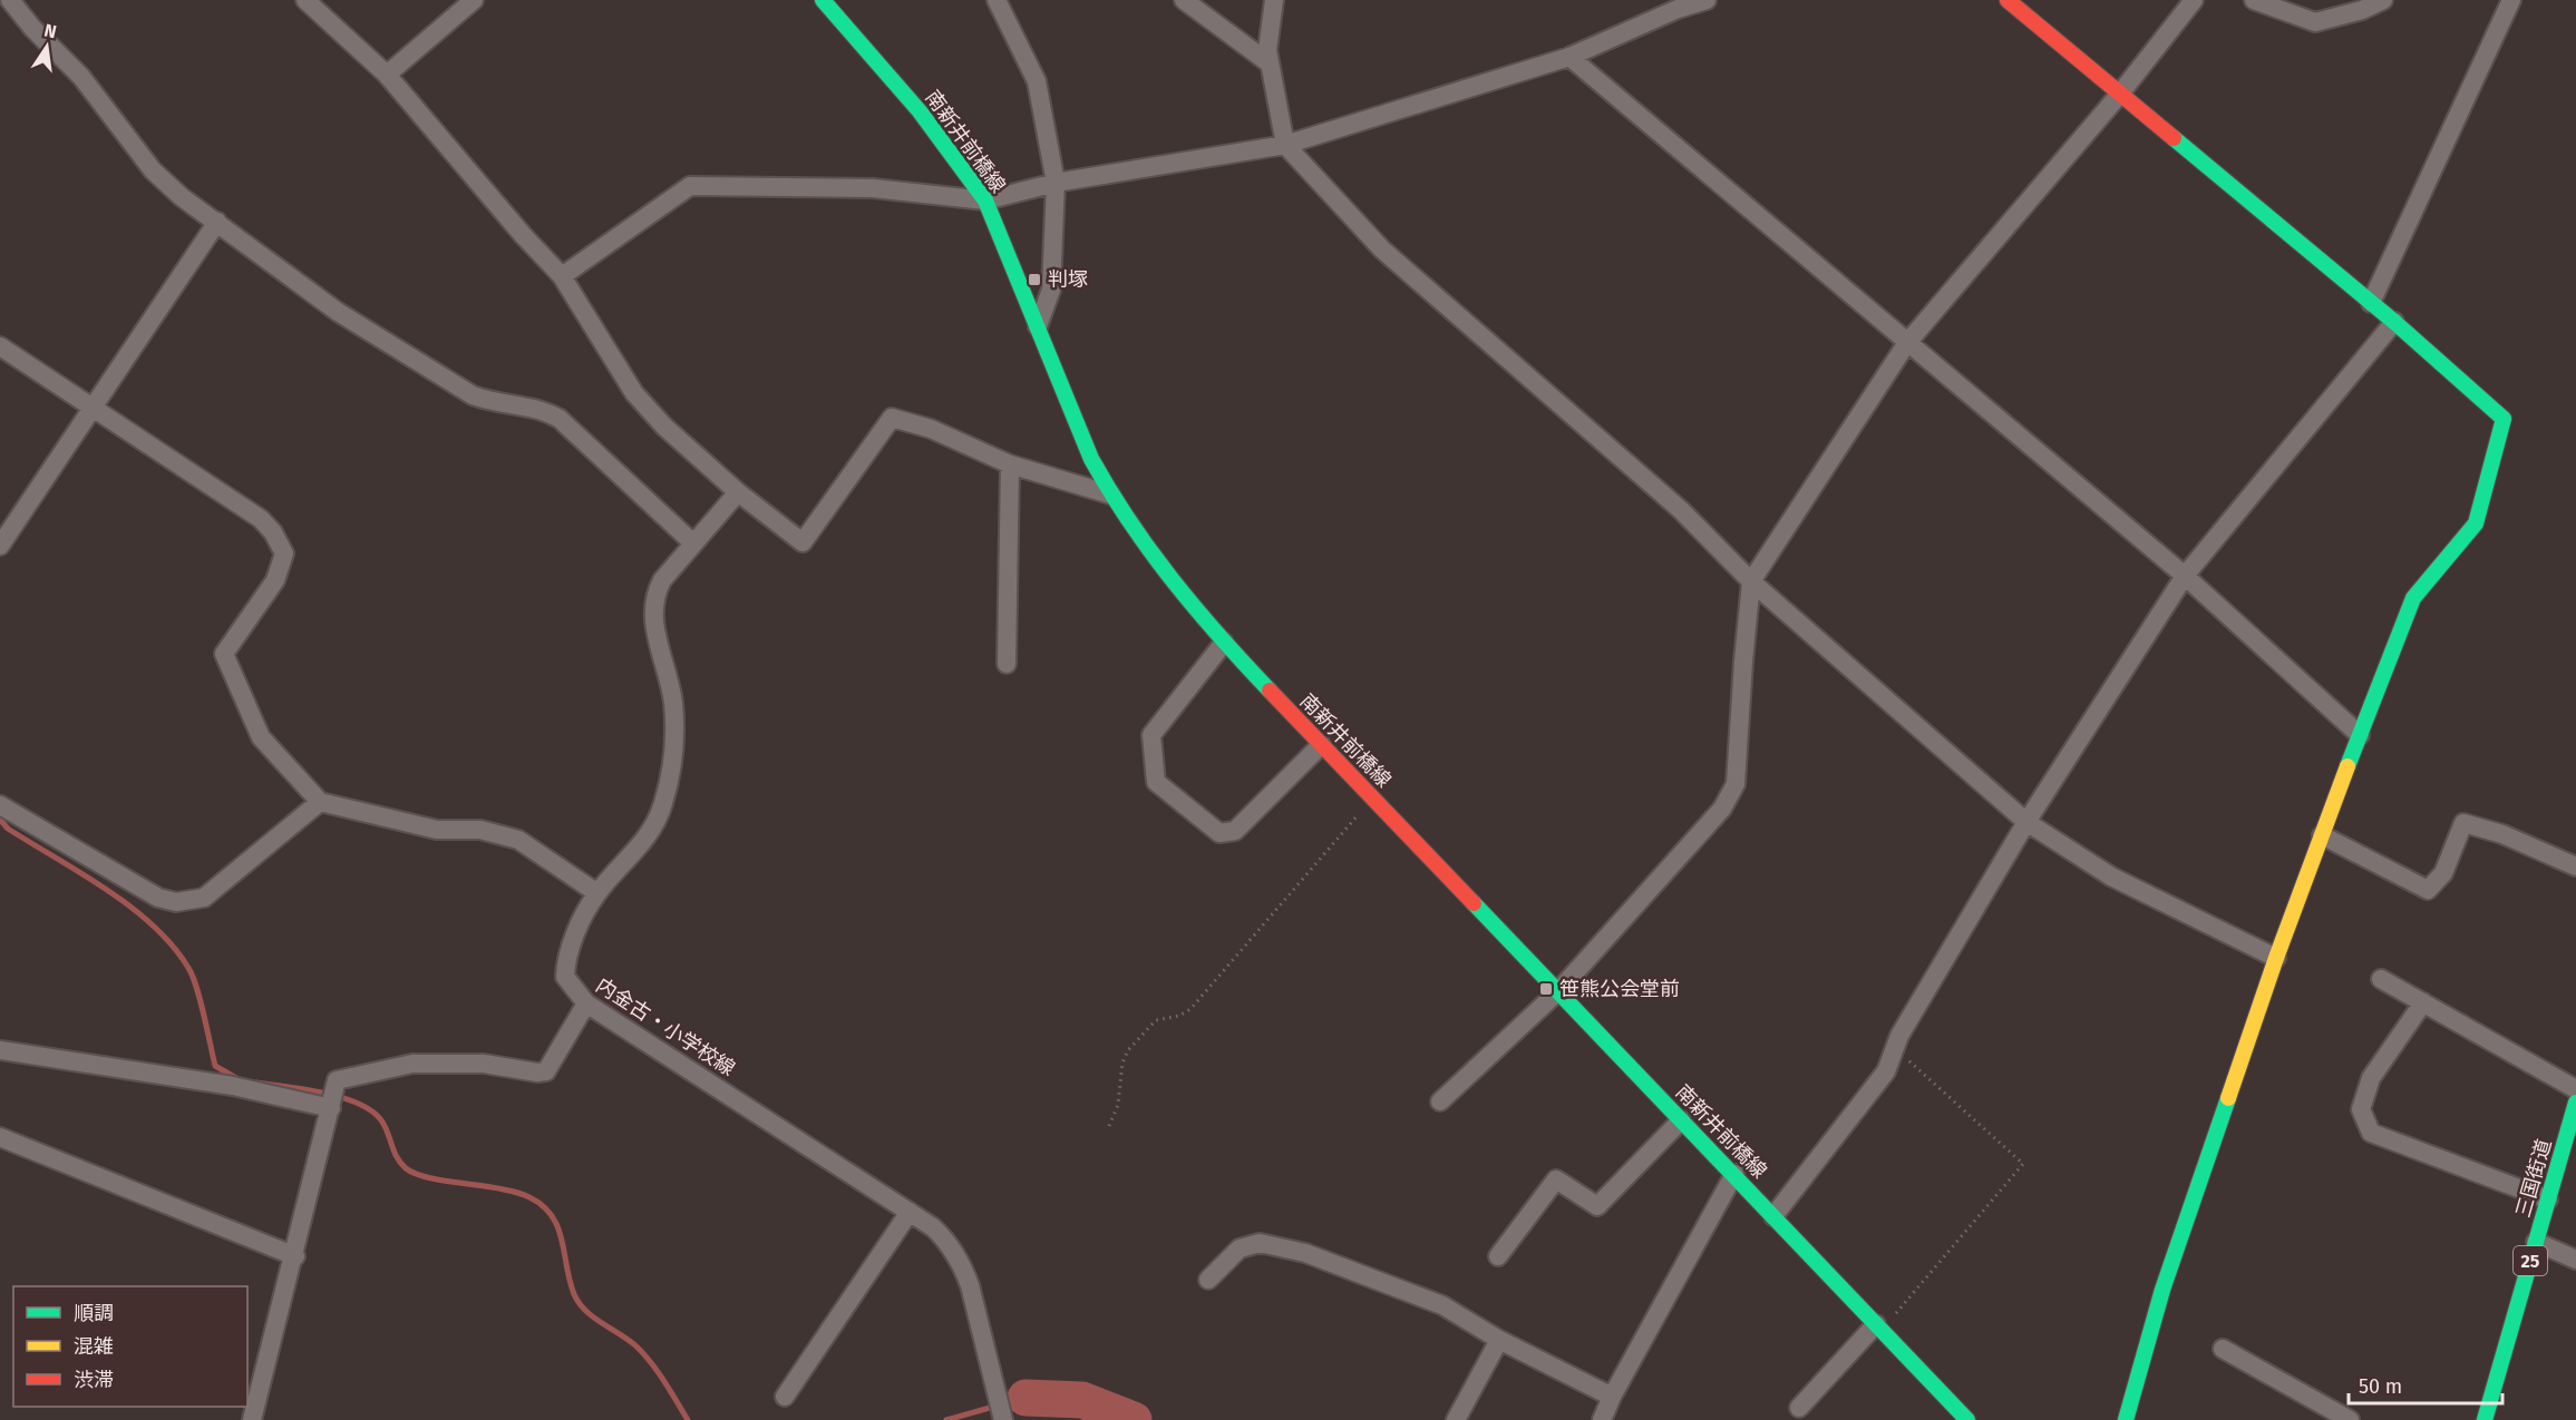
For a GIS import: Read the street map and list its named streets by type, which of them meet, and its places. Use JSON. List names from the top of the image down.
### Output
{
  "streets": {
    "main road": ["南新井前橋線", "三国街道", "25"],
    "street": ["内金古・小学校線"]
  },
  "places": {
    "transit": ["判塚", "笹熊公会堂前"]
  },
  "legend": ["順調", "混雑", "渋滞"],
  "scale_bar": "50 m",
  "north": "top"
}
